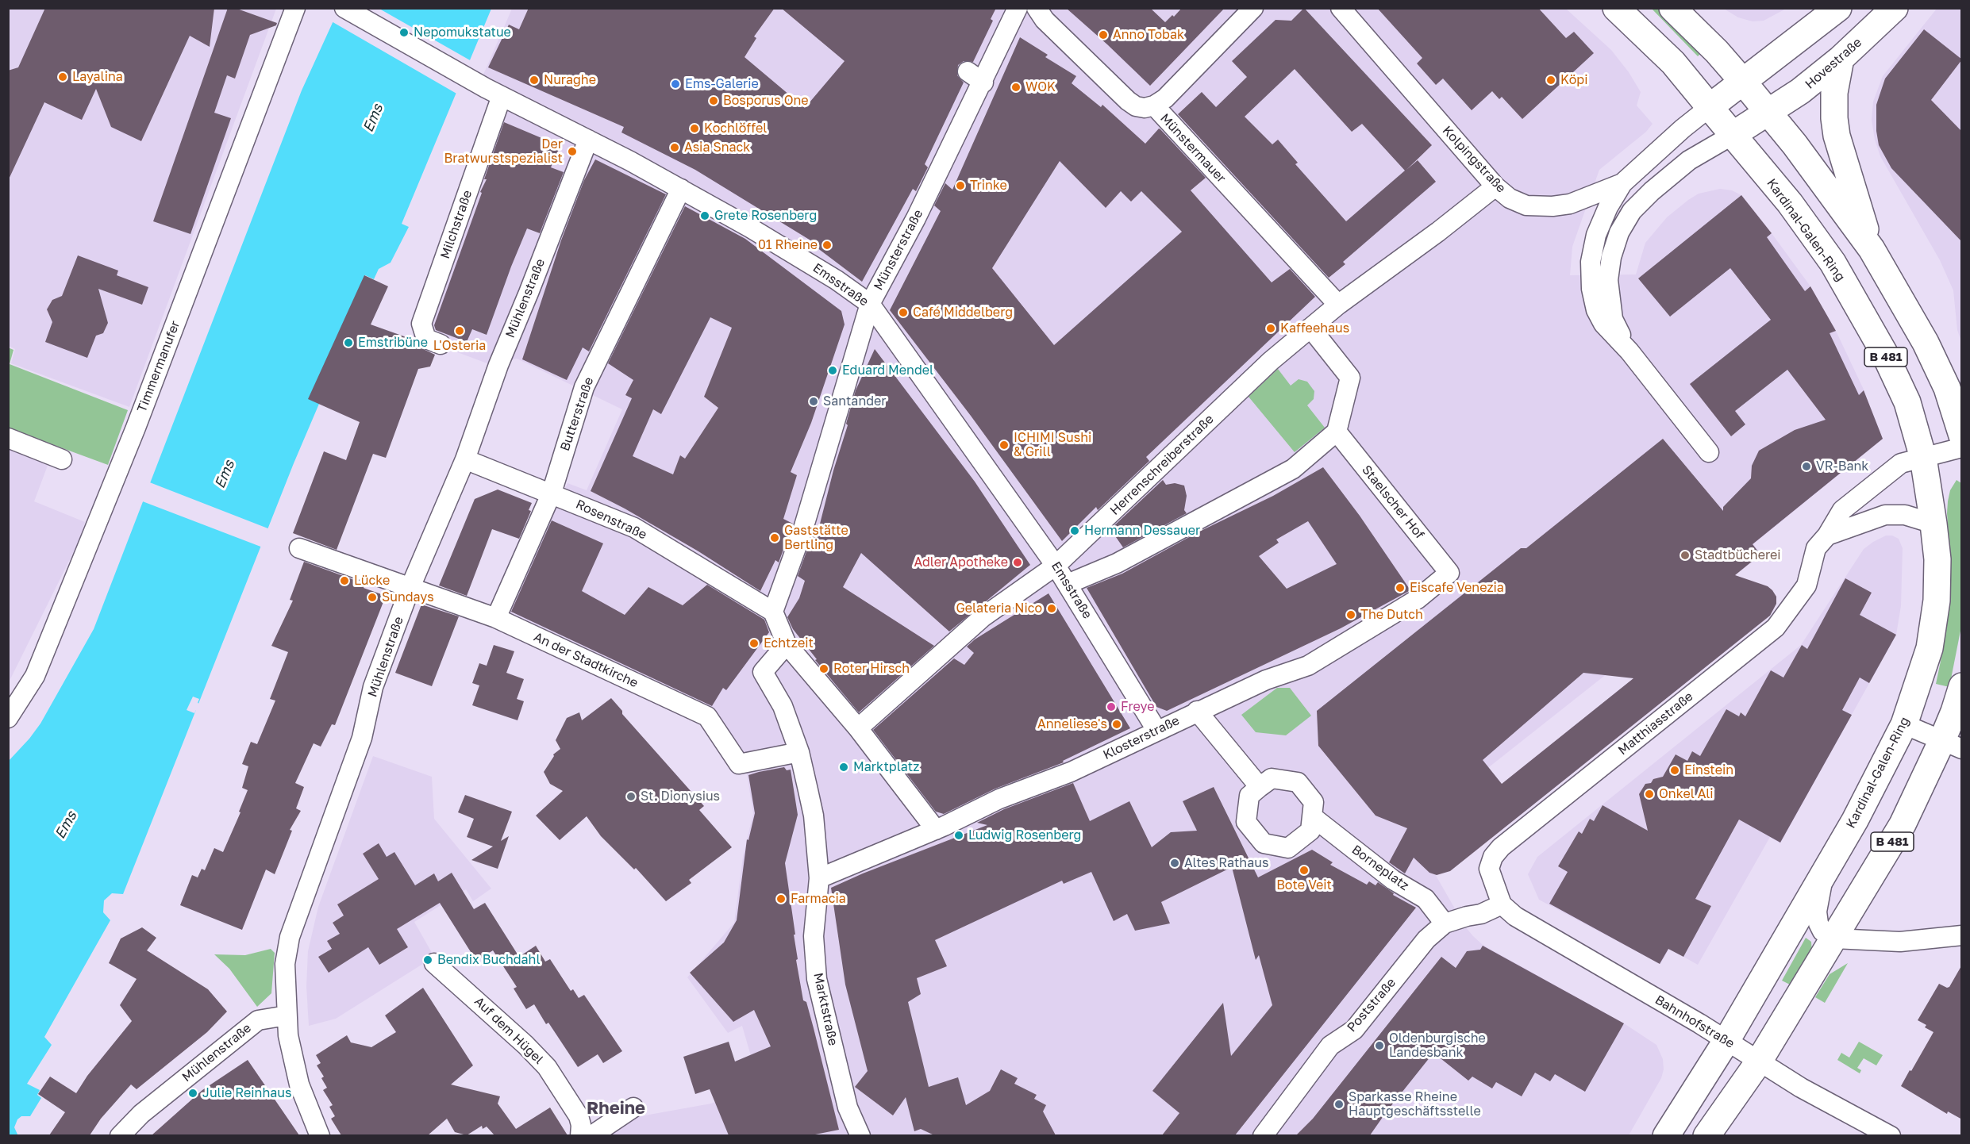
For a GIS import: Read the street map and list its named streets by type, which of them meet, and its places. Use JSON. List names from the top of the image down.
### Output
{
  "streets": {
    "main road": ["Hovestraße", "Kardinal-Galen-Ring", "B 481"],
    "street": [
      "Münstermauer",
      "Kolpingstraße",
      "Milchstraße",
      "Münsterstraße",
      "Emsstraße",
      "Mühlenstraße",
      "Timmermanufer",
      "Butterstraße",
      "Herrenschreiberstraße",
      "Staelscher Hof",
      "Rosenstraße",
      "An der Stadtkirche",
      "Matthiasstraße",
      "Klosterstraße",
      "Borneplatz",
      "Poststraße",
      "Marktstraße",
      "Bahnhofstraße",
      "Auf dem Hügel"
    ]
  },
  "crossings": [
    ["Hovestraße", "Kardinal-Galen-Ring"],
    ["Hovestraße", "B 481"],
    ["Münstermauer", "Herrenschreiberstraße"],
    ["Kolpingstraße", "Kardinal-Galen-Ring"],
    ["Kolpingstraße", "Herrenschreiberstraße"],
    ["Milchstraße", "Emsstraße"],
    ["Kardinal-Galen-Ring", "Matthiasstraße"],
    ["Kardinal-Galen-Ring", "Bahnhofstraße"],
    ["Münsterstraße", "Emsstraße"],
    ["Münsterstraße", "Rosenstraße"],
    ["Emsstraße", "Mühlenstraße"],
    ["Emsstraße", "Butterstraße"],
    ["Emsstraße", "Herrenschreiberstraße"],
    ["Emsstraße", "Klosterstraße"],
    ["Mühlenstraße", "Rosenstraße"],
    ["Mühlenstraße", "An der Stadtkirche"],
    ["B 481", "Bahnhofstraße"],
    ["Butterstraße", "Rosenstraße"],
    ["Butterstraße", "An der Stadtkirche"],
    ["Staelscher Hof", "Klosterstraße"],
    ["Matthiasstraße", "Poststraße"],
    ["Matthiasstraße", "Bahnhofstraße"],
    ["Klosterstraße", "Marktstraße"],
    ["Borneplatz", "Poststraße"],
    ["Poststraße", "Bahnhofstraße"]
  ],
  "districts": ["Rheine"],
  "water": ["Ems"],
  "places": [
    "Nepomukstatue",
    "Anno Tobak",
    "Layalina",
    "Nuraghe",
    "Köpi",
    "Ems-Galerie",
    "WOK",
    "Bosporus One",
    "Kochlöffel",
    "Asia Snack",
    "Der Bratwurstspezialist",
    "Trinke",
    "Grete Rosenberg",
    "01 Rheine",
    "Café Middelberg",
    "Kaffeehaus",
    "L'Osteria",
    "Emstribüne",
    "Eduard Mendel",
    "Santander",
    "ICHIMI Sushi & Grill",
    "VR-Bank",
    "Hermann Dessauer",
    "Gaststätte Bertling",
    "Stadtbücherei",
    "Adler Apotheke",
    "Lücke",
    "Eiscafe Venezia",
    "Sundays",
    "Gelateria Nico",
    "The Dutch",
    "Echtzeit",
    "Roter Hirsch",
    "Freye",
    "Anneliese's",
    "Marktplatz",
    "Einstein",
    "Onkel Ali",
    "St. Dionysius",
    "Ludwig Rosenberg",
    "Altes Rathaus",
    "Bote Veit",
    "Farmacia",
    "Bendix Buchdahl",
    "Oldenburgische Landesbank",
    "Julie Reinhaus",
    "Sparkasse Rheine Hauptgeschäftsstelle"
  ]
}
